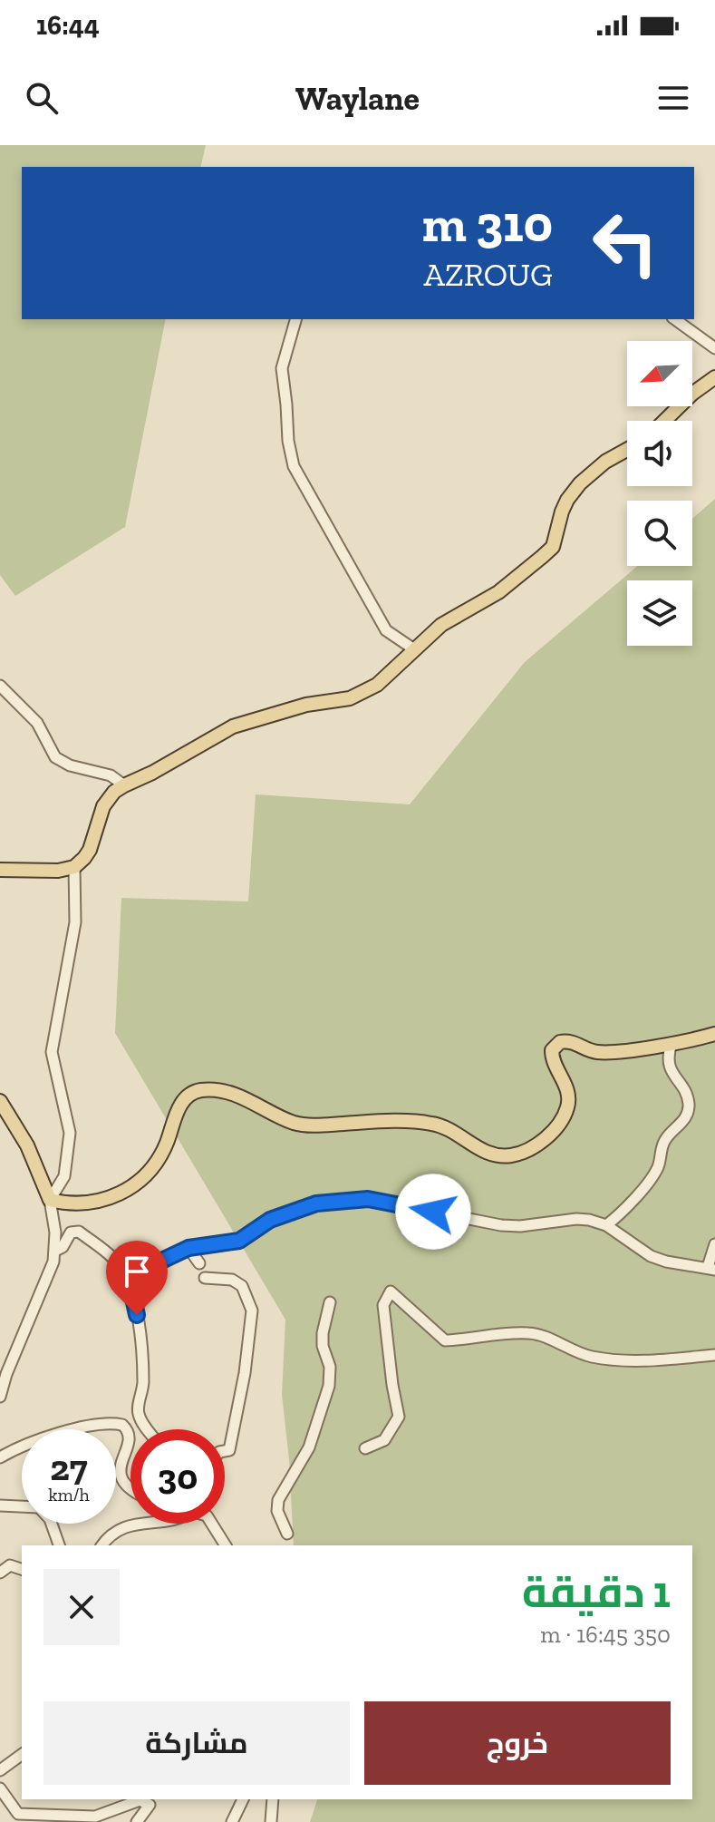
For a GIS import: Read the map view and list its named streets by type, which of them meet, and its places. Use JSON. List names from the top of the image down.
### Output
{
  "north": "bottom left",
  "page": {
    "status": "16:44",
    "header": "Waylane",
    "turn": ["310 m", "AZROUG"],
    "speed": "27 km/h",
    "limit": "30",
    "heading": ["1 دقيقة", "350 m · 16:45"],
    "buttons": ["خروج", "مشاركة"]
  }
}
